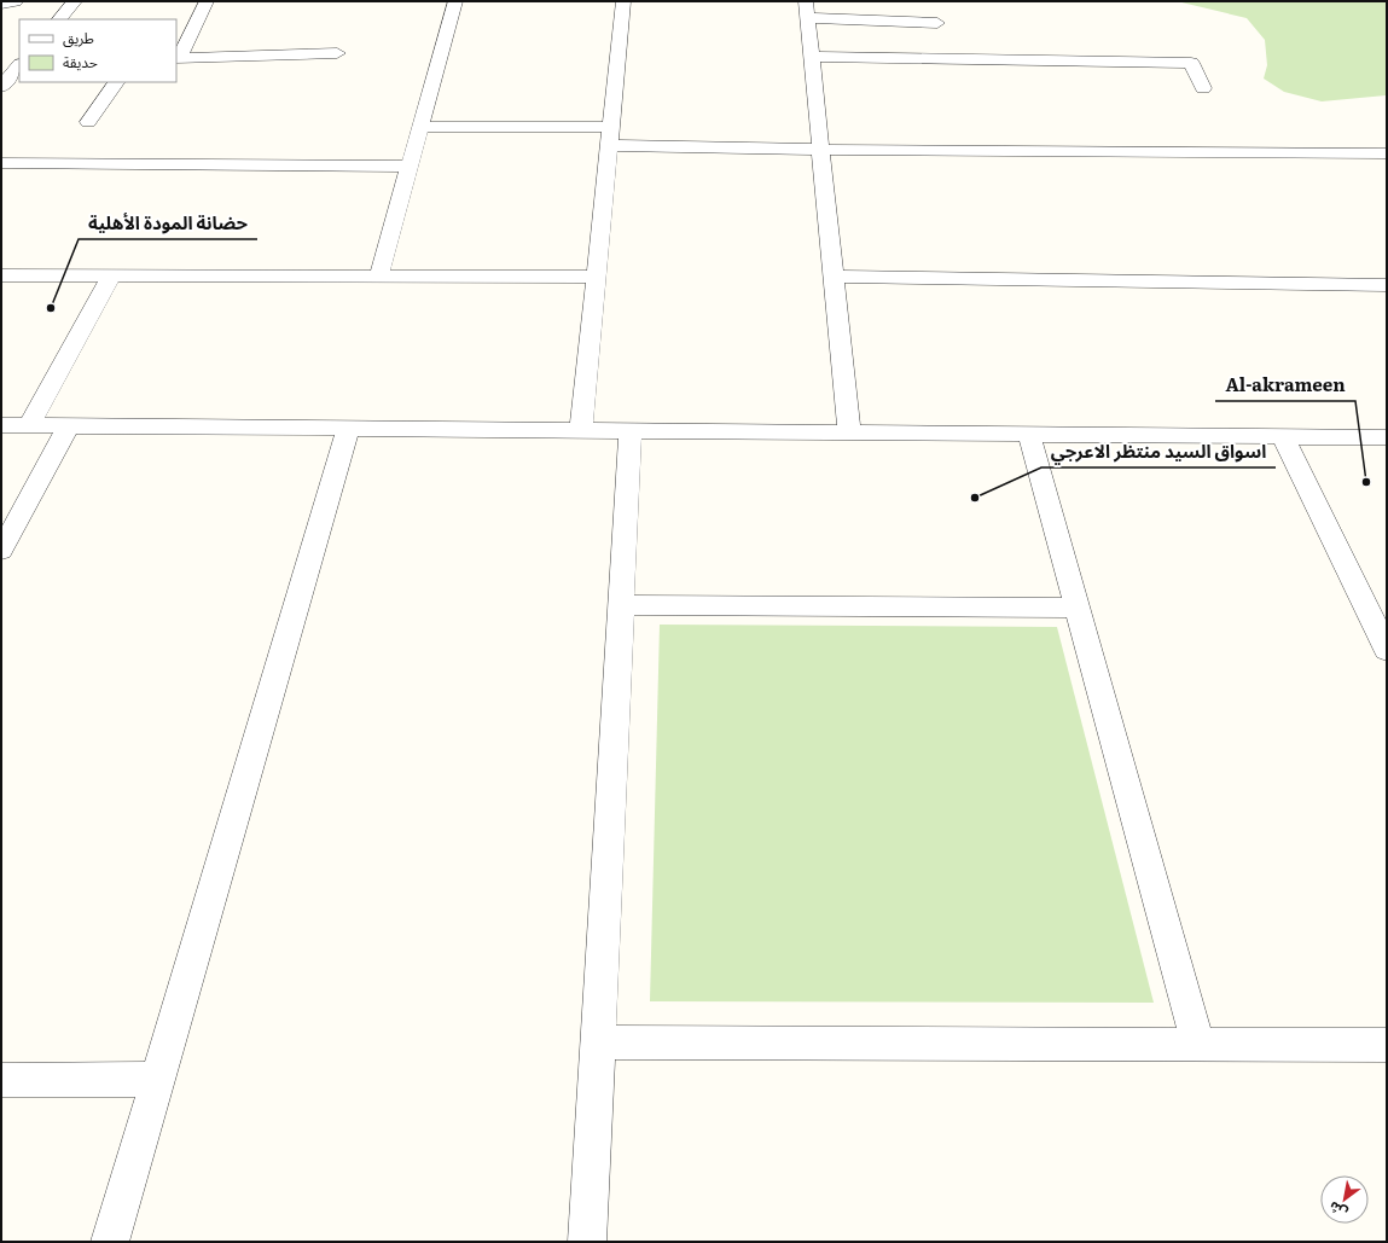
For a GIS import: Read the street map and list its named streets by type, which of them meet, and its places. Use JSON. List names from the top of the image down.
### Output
{
  "places": ["حضانة المودة الأهلية", "Al-akrameen", "اسواق السيد منتظر الاعرجي"],
  "legend": ["طريق", "حديقة"],
  "north": "bottom left"
}
